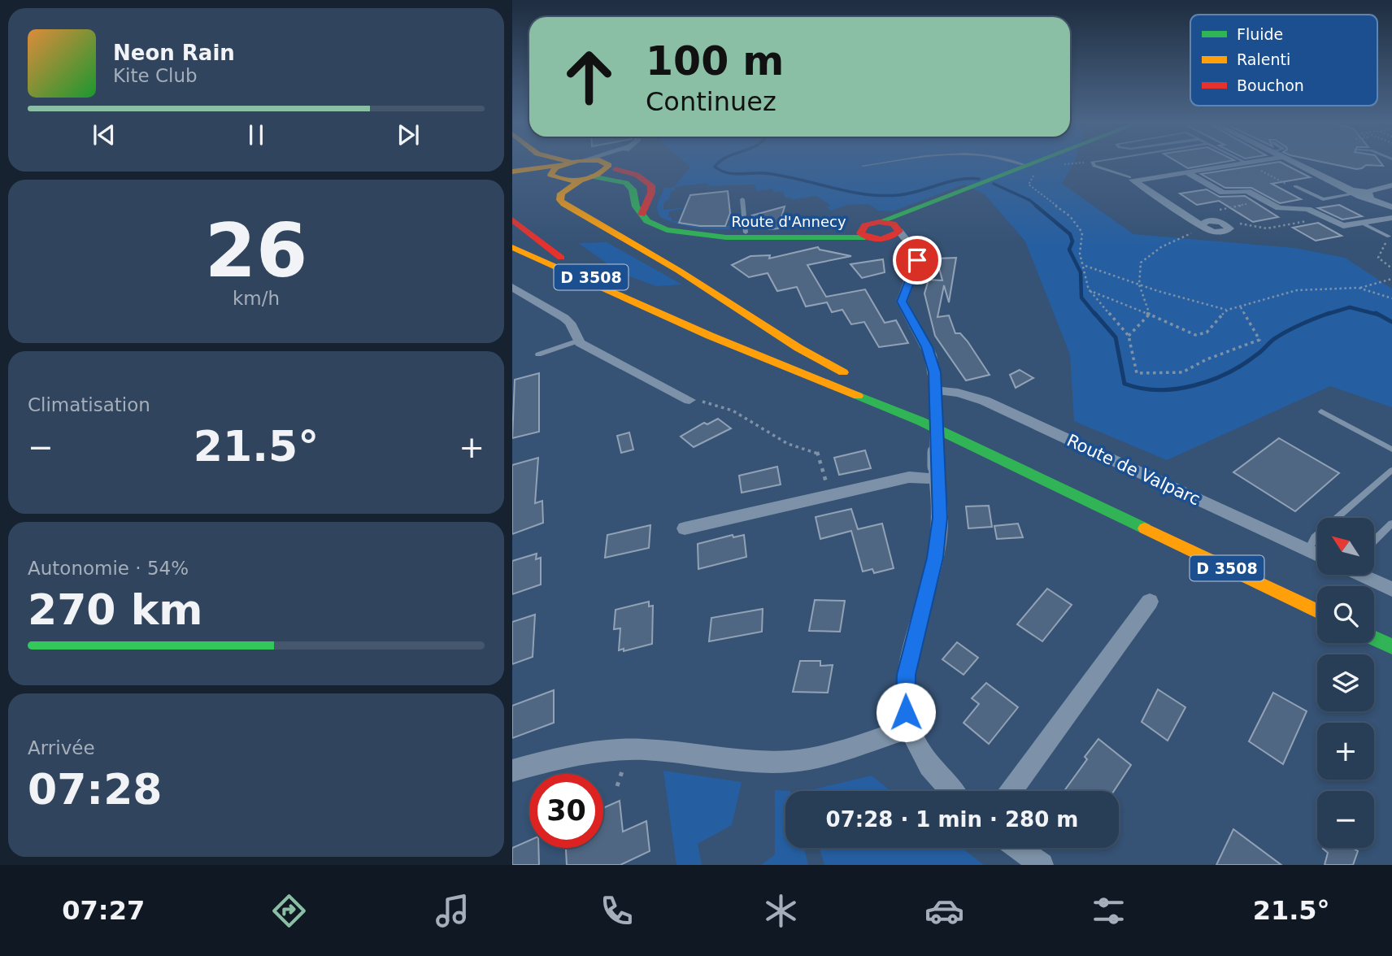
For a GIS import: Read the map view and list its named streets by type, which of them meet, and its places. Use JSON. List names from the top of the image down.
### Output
{
  "streets": {
    "main road": ["Route d'Annecy", "D 3508"],
    "street": ["Route de Valparc"]
  },
  "legend": ["Fluide", "Ralenti", "Bouchon"],
  "north": "top left",
  "page": {
    "turn": ["100 m", "Continuez"],
    "song": ["Neon Rain", "Kite Club"],
    "tile": [
      ["26", "km/h"],
      "Climatisation",
      ["Autonomie · 54%", "270 km"],
      ["Arrivée", "07:28"]
    ],
    "heat": ["−", "21.5°", "+"],
    "map_buttons": ["+", "−"],
    "limit": "30",
    "trip": "07:28 · 1 min · 280 m",
    "tabs": ["07:27", "21.5°"]
  }
}
